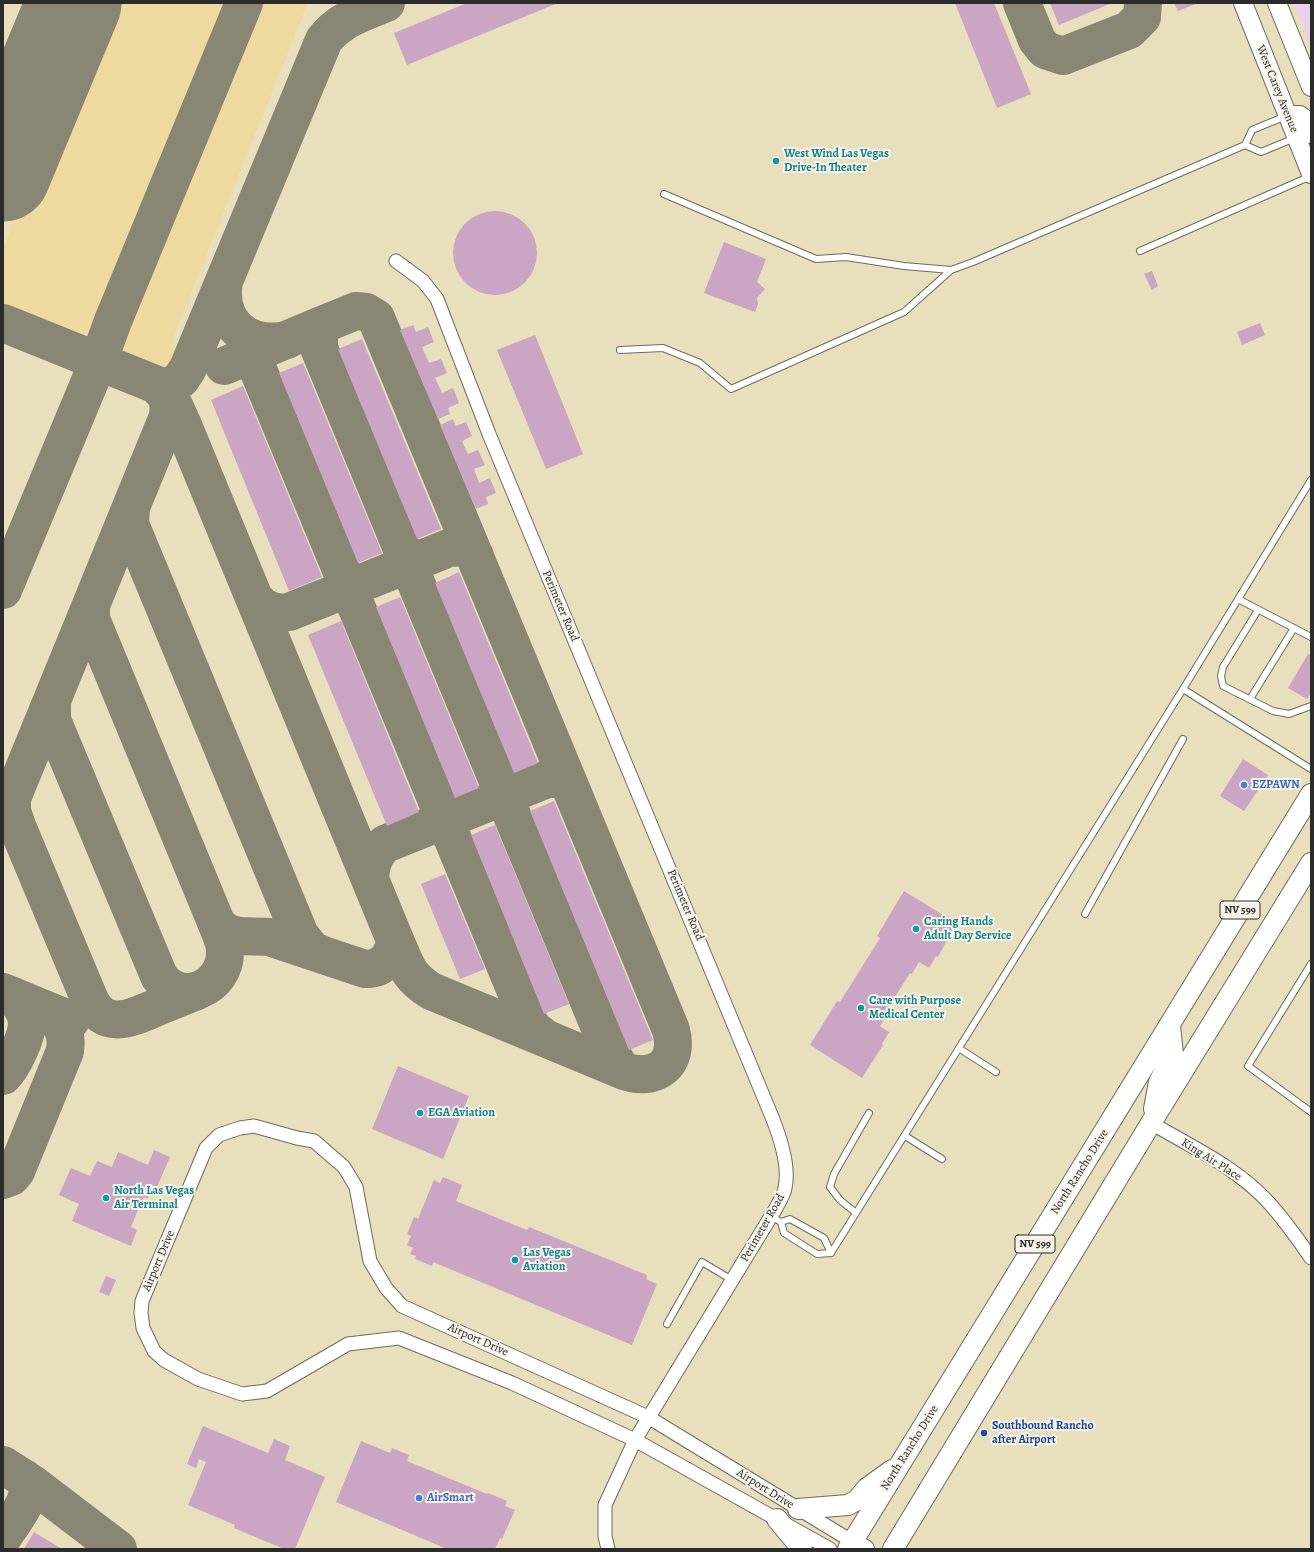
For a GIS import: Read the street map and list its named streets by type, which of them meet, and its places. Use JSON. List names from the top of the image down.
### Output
{
  "streets": {
    "main road": ["West Carey Avenue", "NV 599", "North Rancho Drive"],
    "street": ["Perimeter Road", "King Air Place", "Airport Drive"]
  },
  "crossings": [
    ["Perimeter Road", "Airport Drive"],
    ["NV 599", "King Air Place"],
    ["North Rancho Drive", "Airport Drive"]
  ],
  "places": [
    "West Wind Las Vegas Drive-In Theater",
    "EZPAWN",
    "Caring Hands Adult Day Service",
    "Care with Purpose Medical Center",
    "EGA Aviation",
    "North Las Vegas Air Terminal",
    "Las Vegas Aviation",
    "Southbound Rancho after Airport",
    "AirSmart"
  ]
}
